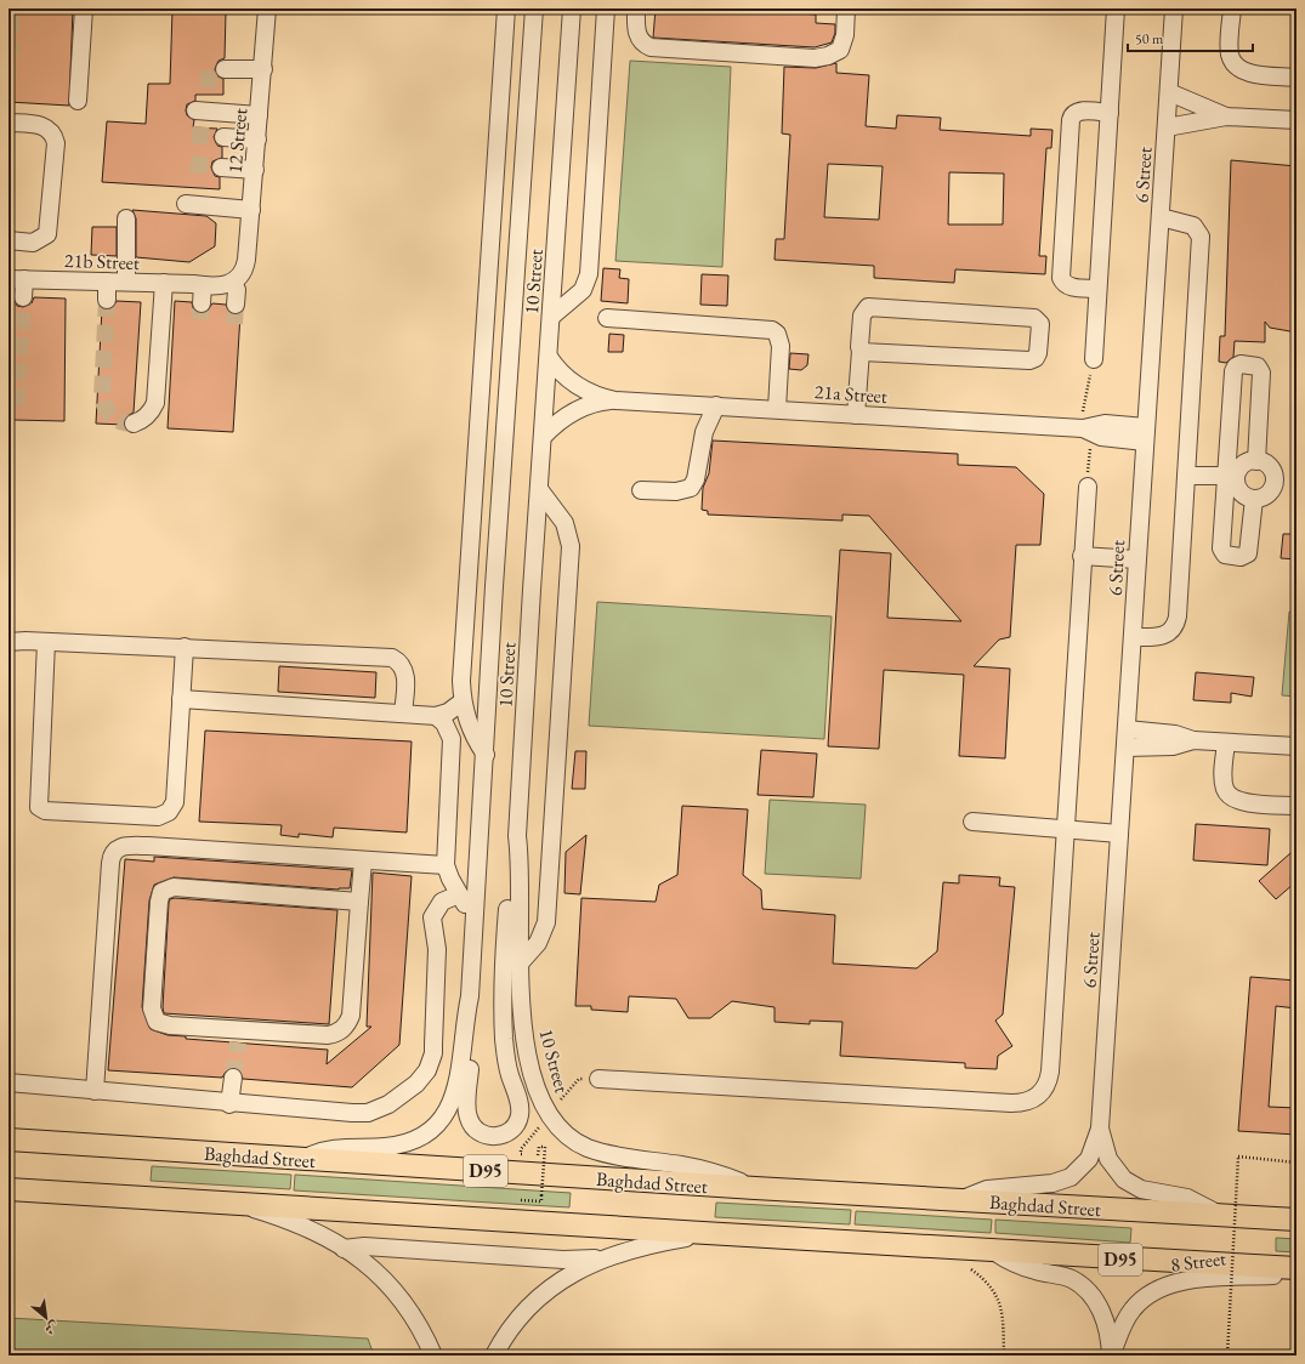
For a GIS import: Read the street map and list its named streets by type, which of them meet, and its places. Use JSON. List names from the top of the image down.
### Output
{
  "streets": {
    "main road": ["Baghdad Street", "D95"],
    "street": [
      "12 Street",
      "6 Street",
      "21b Street",
      "10 Street",
      "21a Street",
      "8 Street"
    ]
  },
  "crossings": [
    ["12 Street", "21b Street"],
    ["6 Street", "21a Street"],
    ["6 Street", "Baghdad Street"],
    ["10 Street", "21a Street"],
    ["10 Street", "Baghdad Street"],
    ["D95", "8 Street"]
  ],
  "scale_bar": "50 m",
  "north": "bottom right"
}
